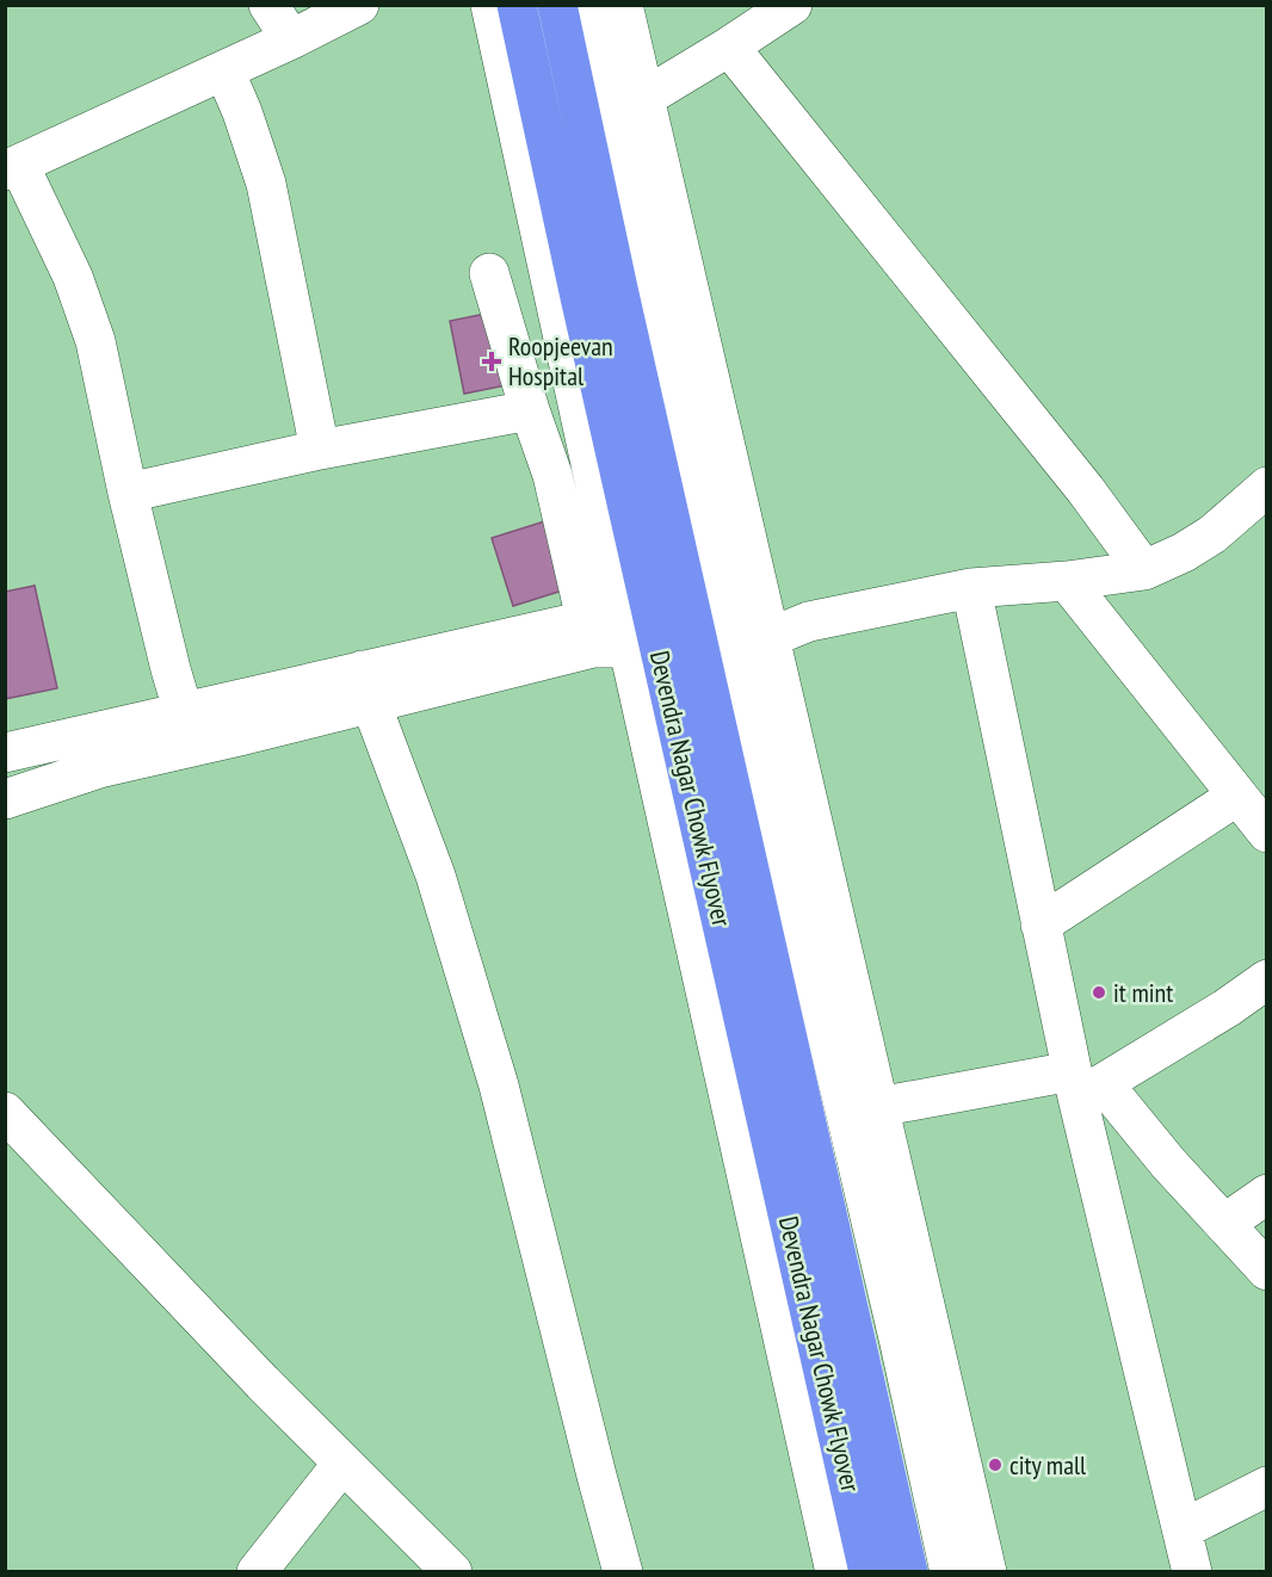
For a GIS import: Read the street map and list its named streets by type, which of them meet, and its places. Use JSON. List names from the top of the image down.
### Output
{
  "streets": {
    "highway": ["Devendra Nagar Chowk Flyover"]
  },
  "places": {
    "health": ["Roopjeevan Hospital"],
    "other": ["it mint", "city mall"]
  }
}
